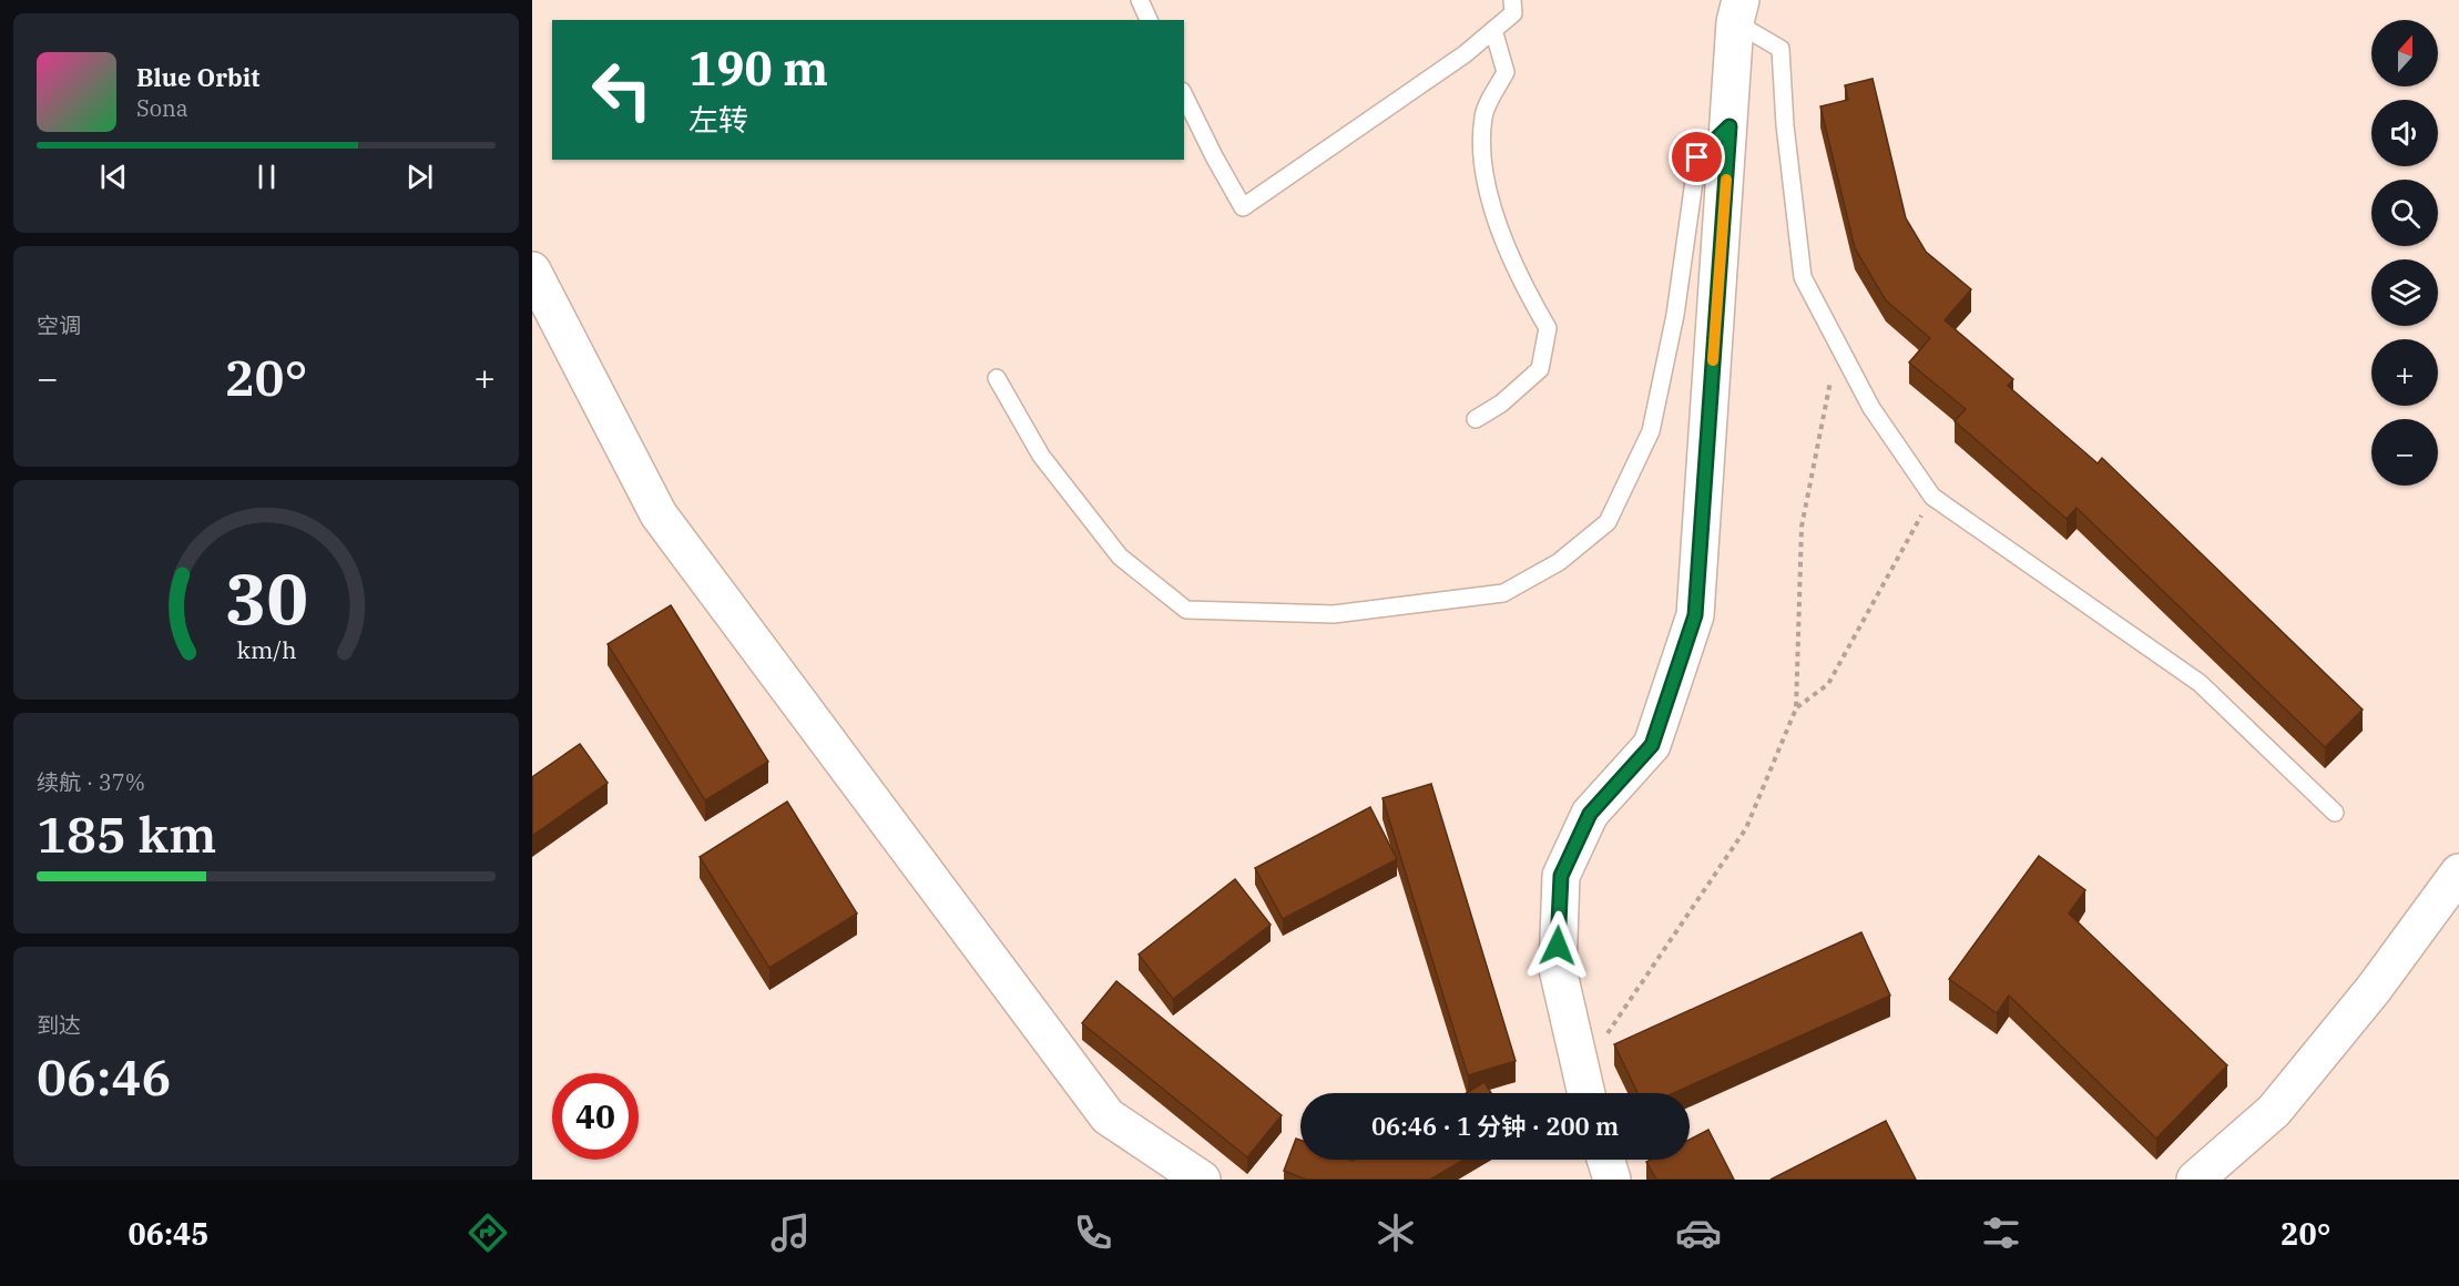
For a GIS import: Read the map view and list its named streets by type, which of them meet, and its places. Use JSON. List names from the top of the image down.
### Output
{
  "north": "top",
  "page": {
    "map_buttons": ["+", "−"],
    "turn": ["190 m", "左转"],
    "song": ["Blue Orbit", "Sona"],
    "tile": [
      "空调",
      ["续航 · 37%", "185 km"],
      ["到达", "06:46"]
    ],
    "heat": ["−", "20°", "+"],
    "limit": "40",
    "trip": "06:46 · 1 分钟 · 200 m",
    "tabs": ["06:45", "20°"],
    "gauge": ["30", "km/h"]
  }
}
